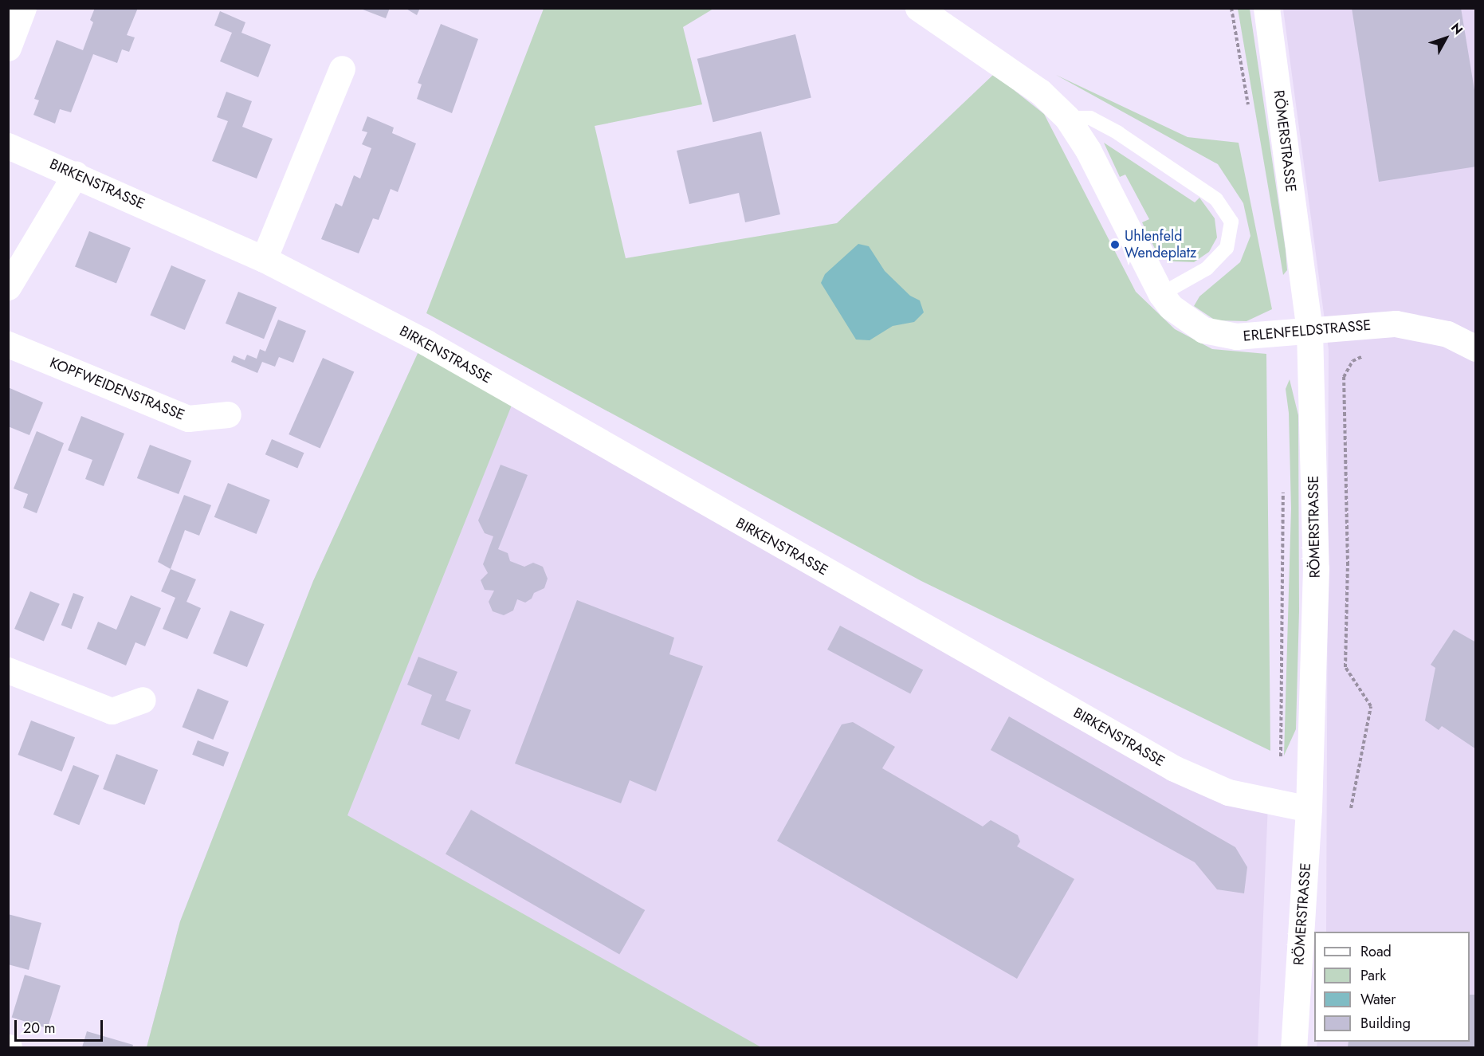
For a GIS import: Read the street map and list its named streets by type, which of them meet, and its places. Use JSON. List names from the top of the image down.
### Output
{
  "streets": {
    "street": [
      "RÖMERSTRASSE",
      "BIRKENSTRASSE",
      "ERLENFELDSTRASSE",
      "KOPFWEIDENSTRASSE"
    ]
  },
  "crossings": [
    ["RÖMERSTRASSE", "BIRKENSTRASSE"],
    ["RÖMERSTRASSE", "ERLENFELDSTRASSE"]
  ],
  "places": ["Uhlenfeld Wendeplatz"],
  "legend": [
    "Road",
    "Park",
    "Water",
    "Building"
  ],
  "scale_bar": "20 m",
  "north": "top right"
}
